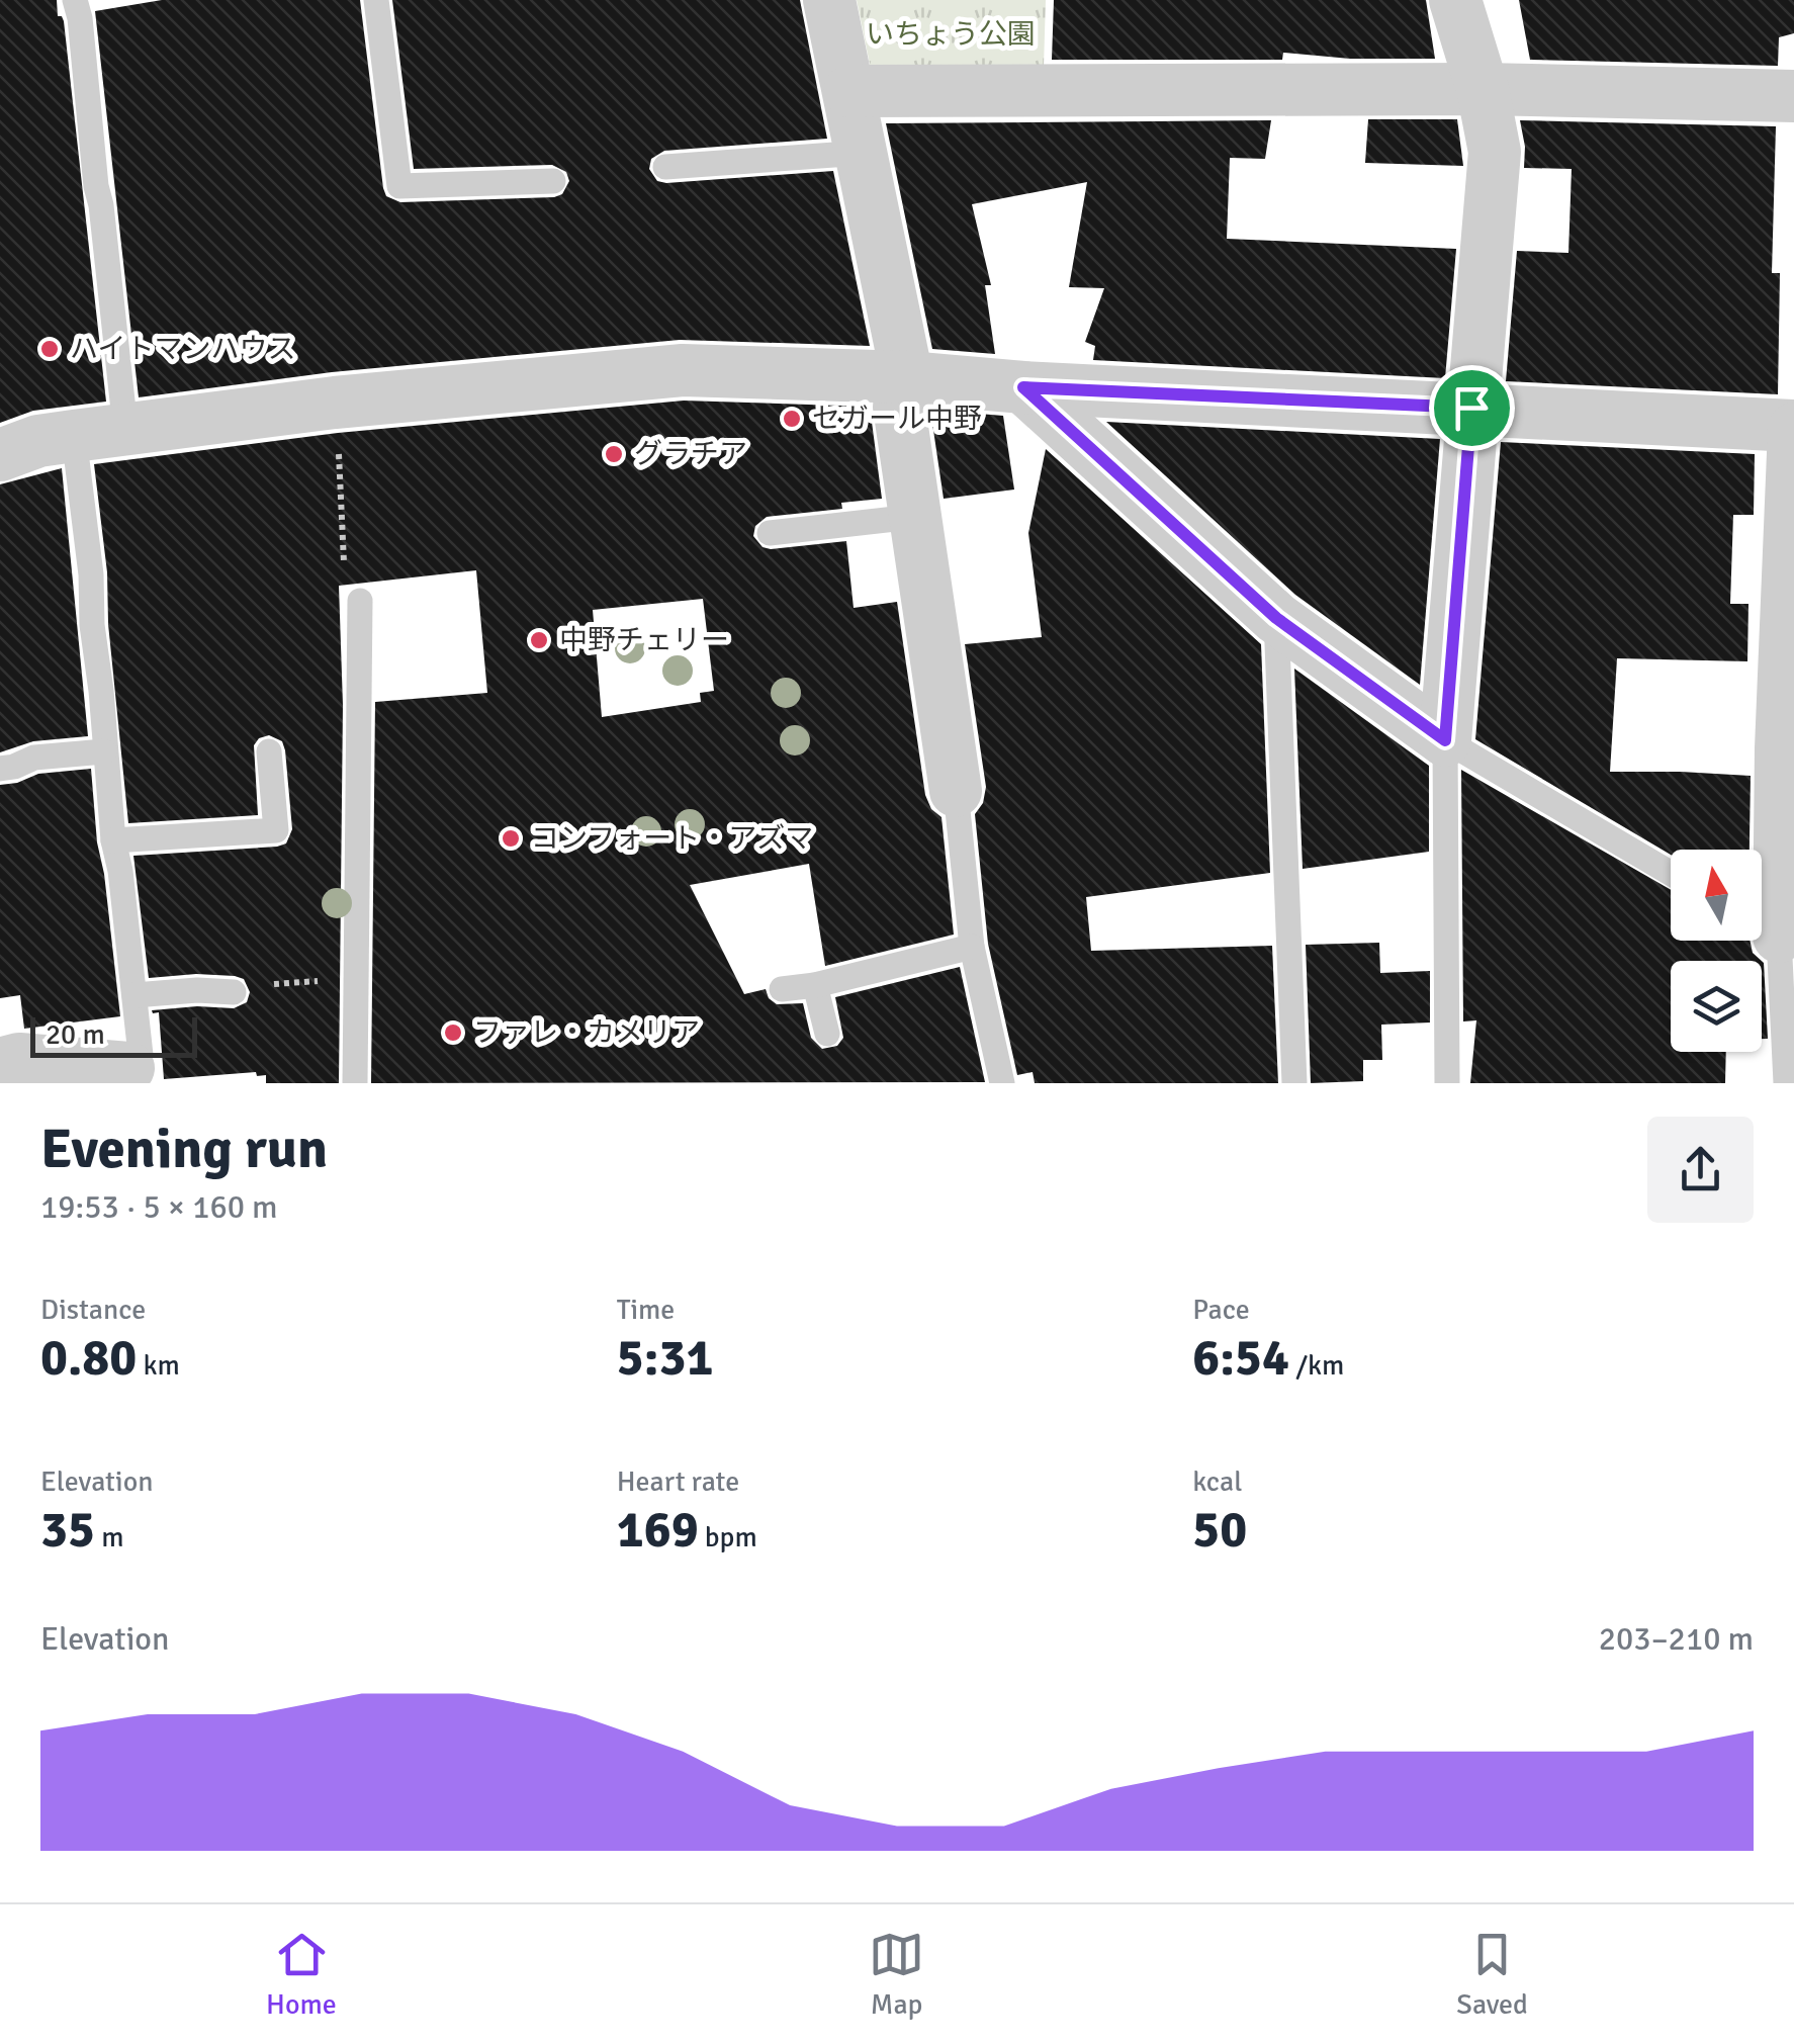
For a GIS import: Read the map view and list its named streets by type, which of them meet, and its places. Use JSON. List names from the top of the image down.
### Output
{
  "parks": ["いちょう公園"],
  "places": [
    "ハイトマンハウス",
    "セガール中野",
    "グラチア",
    "中野チェリー",
    "コンフォート・アズマ",
    "ファレ・カメリア"
  ],
  "scale_bar": "20 m",
  "north": "top",
  "page": {
    "scale": "20 m",
    "heading": ["Evening run", "19:53 · 5 × 160 m"],
    "stats": [
      ["Distance", "0.80 km"],
      ["Time", "5:31"],
      ["Pace", "6:54 /km"],
      ["Elevation", "35 m"],
      ["Heart rate", "169 bpm"],
      ["kcal", "50"]
    ],
    "chart": ["Elevation", "203–210 m"],
    "tabs": ["Home", "Map", "Saved"]
  }
}
